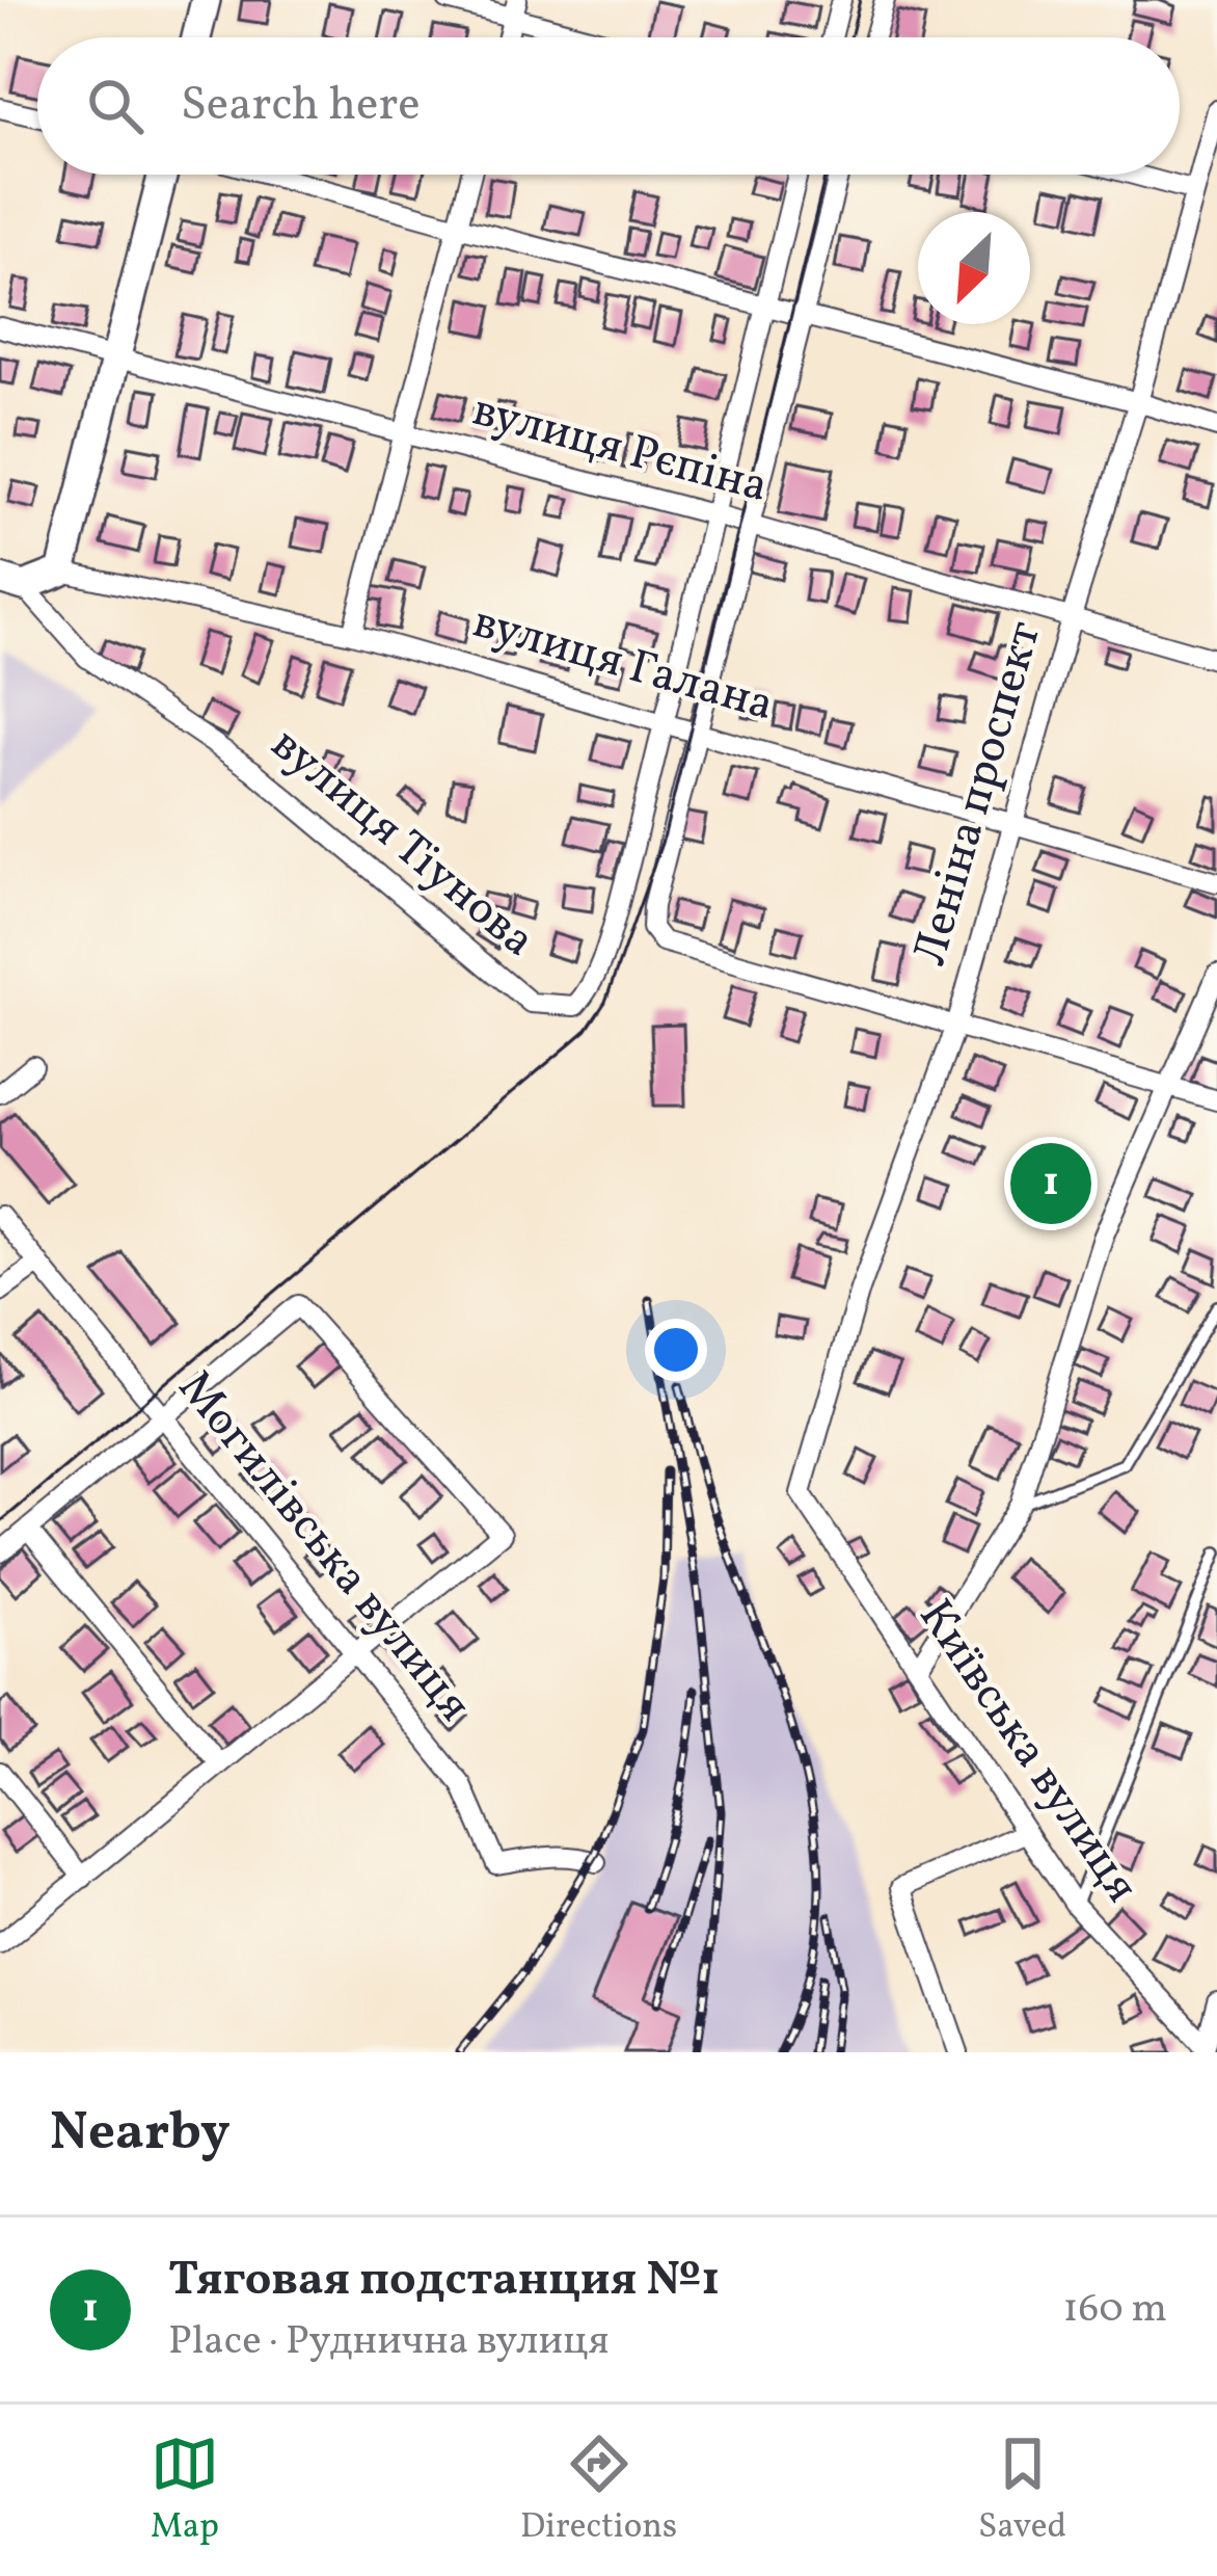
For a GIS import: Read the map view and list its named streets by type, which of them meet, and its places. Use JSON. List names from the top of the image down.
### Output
{
  "streets": {
    "street": [
      "вулиця Рєпіна",
      "вулиця Галана",
      "Леніна проспект",
      "вулиця Тіунова",
      "Могилівська вулиця",
      "Київська вулиця"
    ]
  },
  "crossings": [
    ["вулиця Рєпіна", "Леніна проспект"],
    ["вулиця Рєпіна", "вулиця Тіунова"],
    ["вулиця Галана", "Леніна проспект"],
    ["вулиця Галана", "вулиця Тіунова"],
    ["Леніна проспект", "Київська вулиця"]
  ],
  "north": "bottom left",
  "page": {
    "search": "Search here",
    "pins": "1",
    "heading": "Nearby",
    "list": [
      {
        "mark": "1",
        "name": "Тяговая подстанция №1",
        "note": "Place · Руднична вулиця",
        "value": "160 m"
      }
    ],
    "nav": ["Map", "Directions", "Saved"]
  }
}
